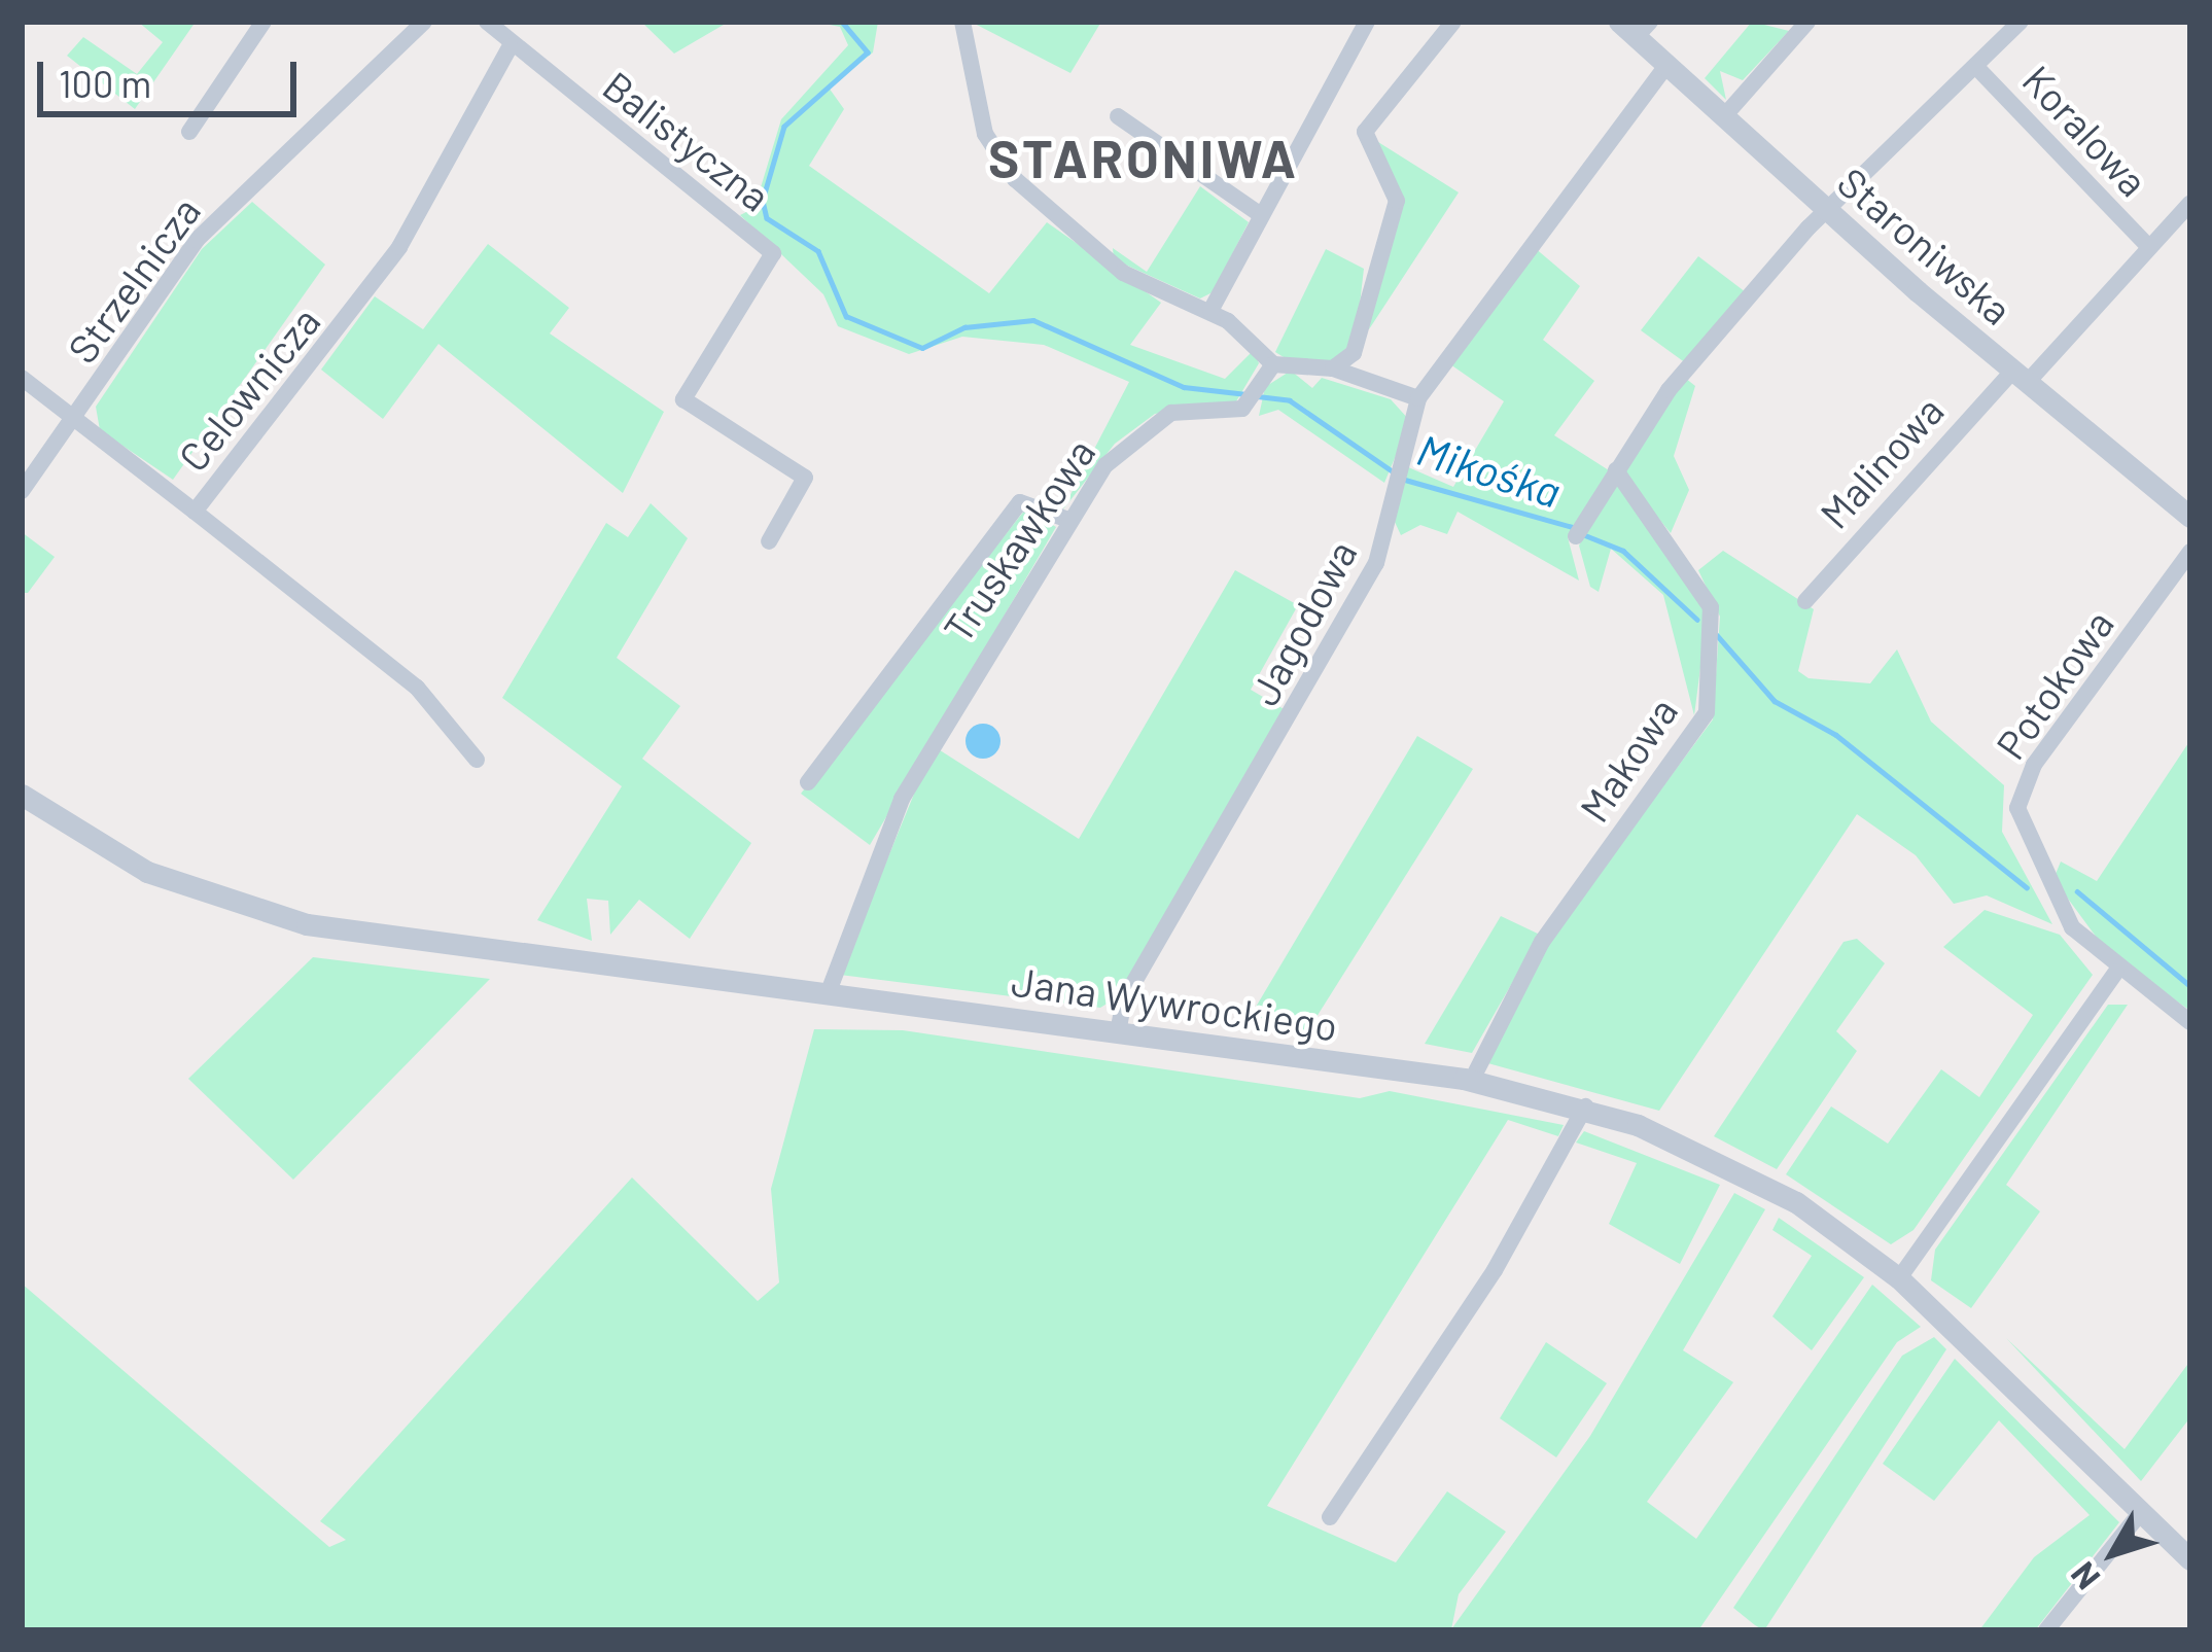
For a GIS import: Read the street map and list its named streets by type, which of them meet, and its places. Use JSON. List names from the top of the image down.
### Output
{
  "streets": {
    "street": [
      "Koralowa",
      "Balistyczna",
      "Staroniwska",
      "Strzelnicza",
      "Celownicza",
      "Malinowa",
      "Truskawkowa",
      "Jagodowa",
      "Potokowa",
      "Makowa",
      "Jana Wywrockiego"
    ]
  },
  "crossings": [
    ["Koralowa", "Malinowa"],
    ["Balistyczna", "Celownicza"],
    ["Staroniwska", "Malinowa"],
    ["Staroniwska", "Jagodowa"],
    ["Truskawkowa", "Jana Wywrockiego"],
    ["Jagodowa", "Jana Wywrockiego"],
    ["Makowa", "Jana Wywrockiego"]
  ],
  "districts": ["STARONIWA"],
  "water": ["Mikośka"],
  "scale_bar": "100 m",
  "north": "bottom left"
}
